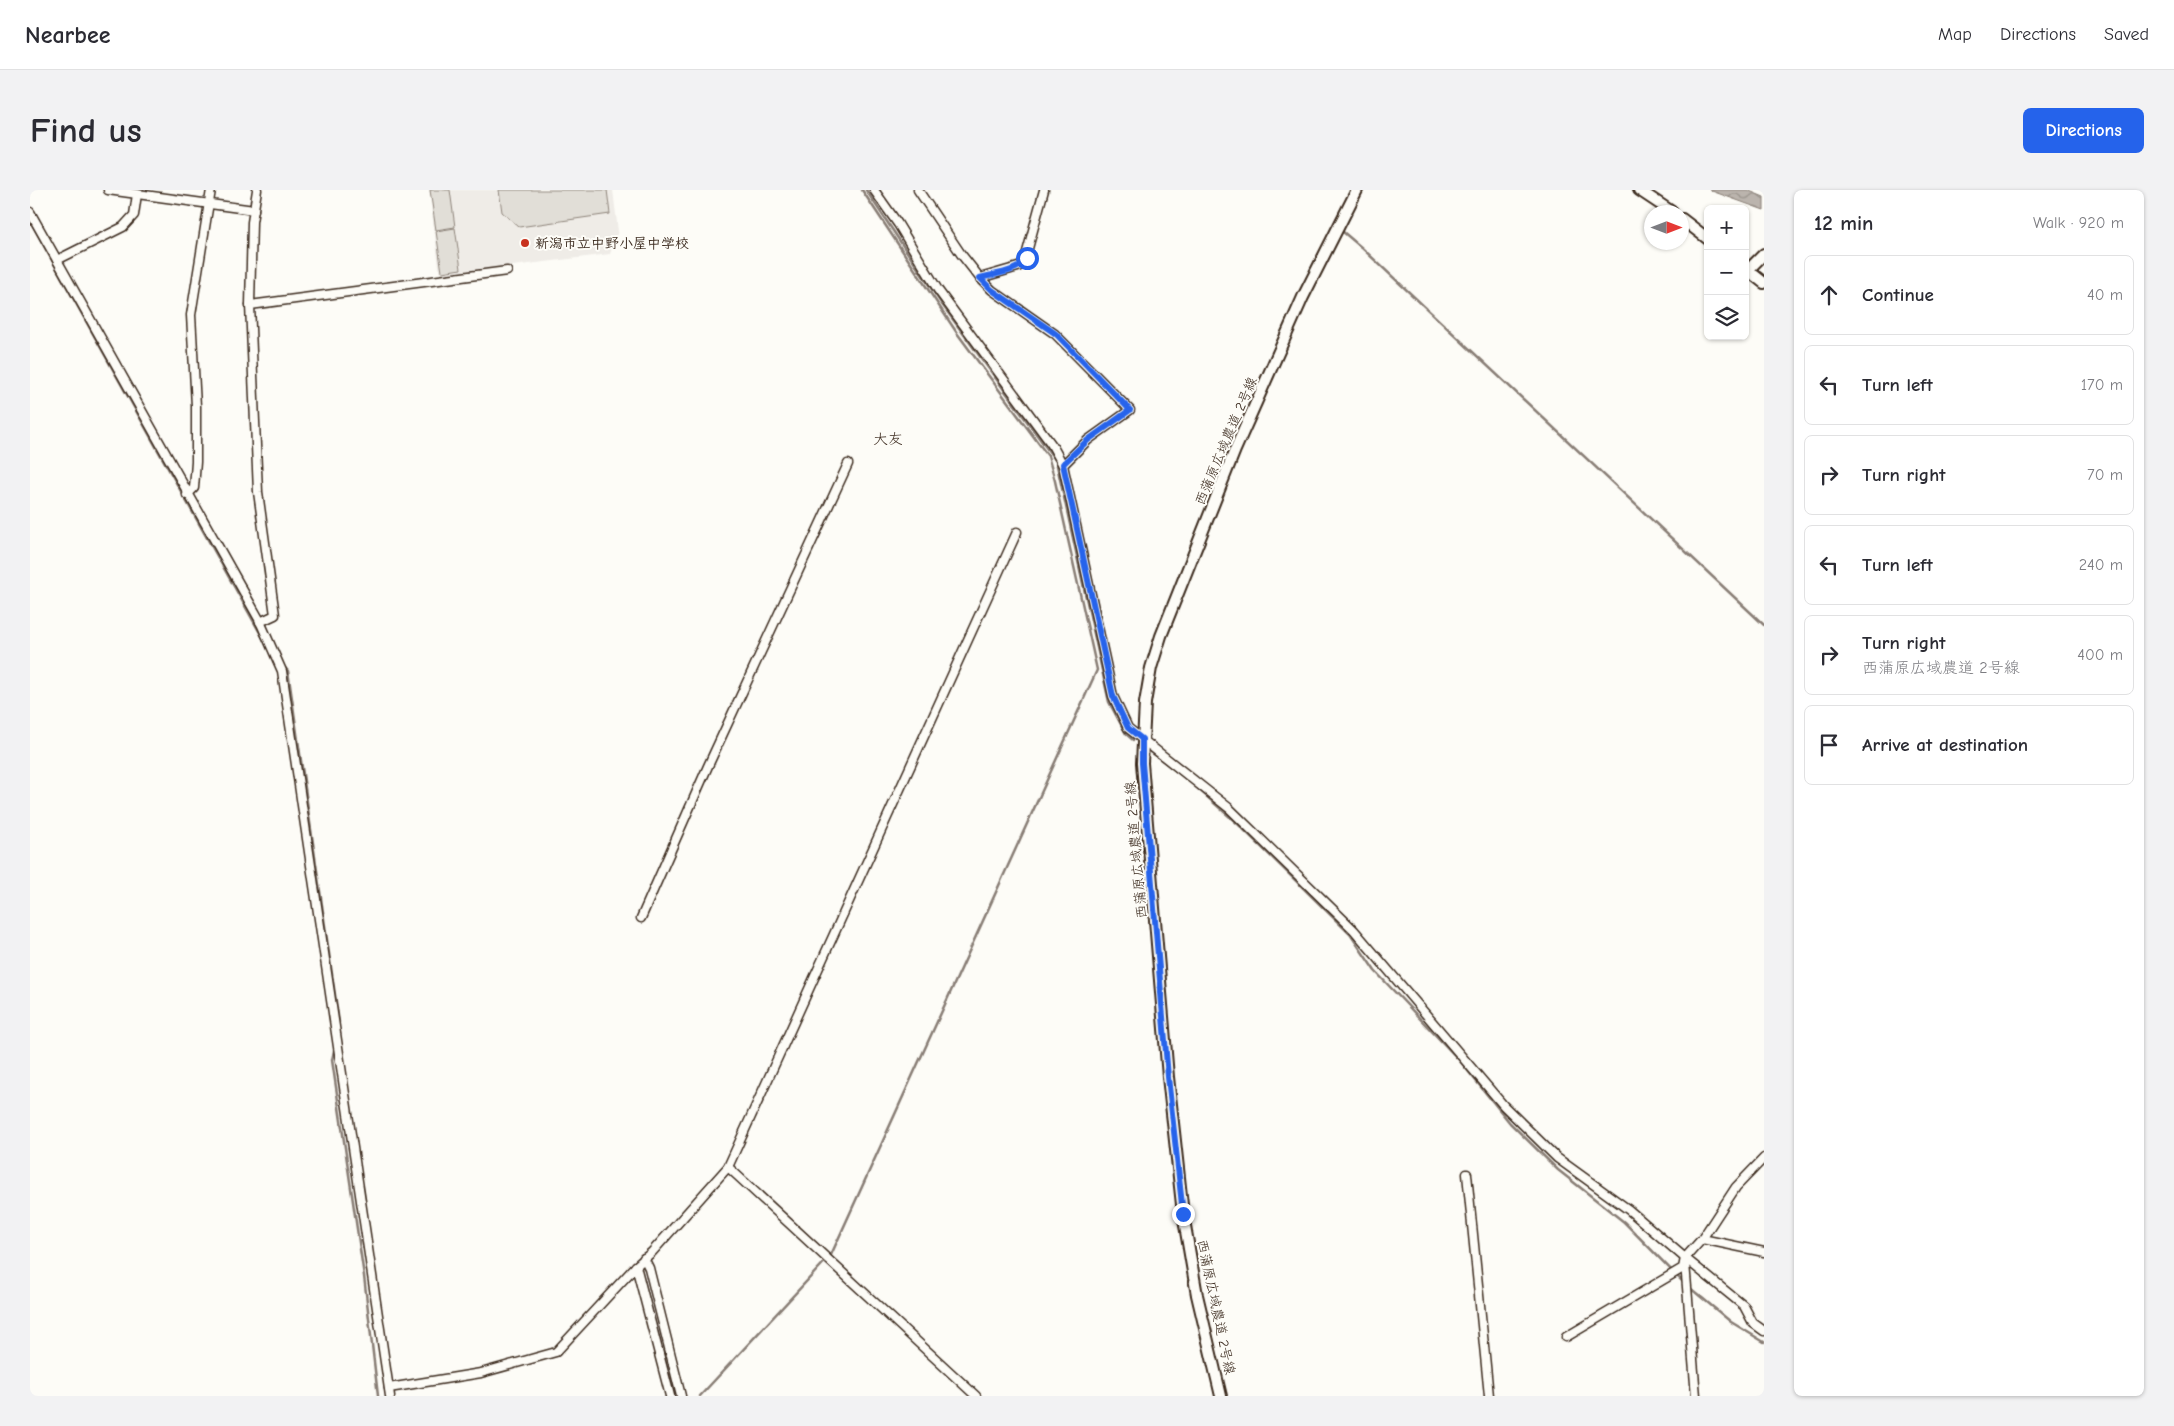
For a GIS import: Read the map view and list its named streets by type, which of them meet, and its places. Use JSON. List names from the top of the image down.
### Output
{
  "streets": {
    "street": ["西蒲原広域農道 2号線"]
  },
  "districts": ["大友"],
  "places": ["新潟市立中野小屋中学校"],
  "north": "right",
  "page": {
    "header": "Nearbee",
    "nav": ["Map", "Directions", "Saved"],
    "buttons": "Directions",
    "title": "Find us",
    "heading": ["12 min", "Walk · 920 m"],
    "map_buttons": ["+", "−"],
    "list": [
      ["Continue", "40 m"],
      ["Turn left", "170 m"],
      ["Turn right", "70 m"],
      ["Turn left", "240 m"],
      ["Turn right", "西蒲原広域農道 2号線", "400 m"],
      "Arrive at destination"
    ]
  }
}
